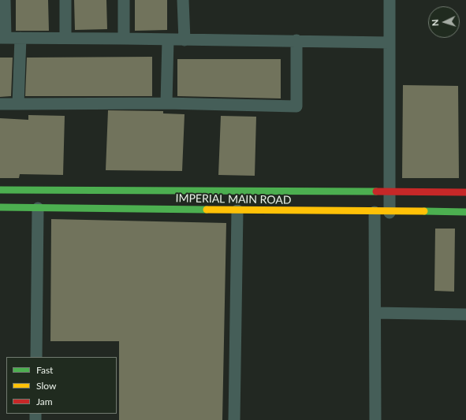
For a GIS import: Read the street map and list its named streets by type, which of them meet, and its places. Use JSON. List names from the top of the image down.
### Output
{
  "streets": {
    "street": ["IMPERIAL MAIN ROAD"]
  },
  "legend": ["Fast", "Slow", "Jam"],
  "north": "left"
}
